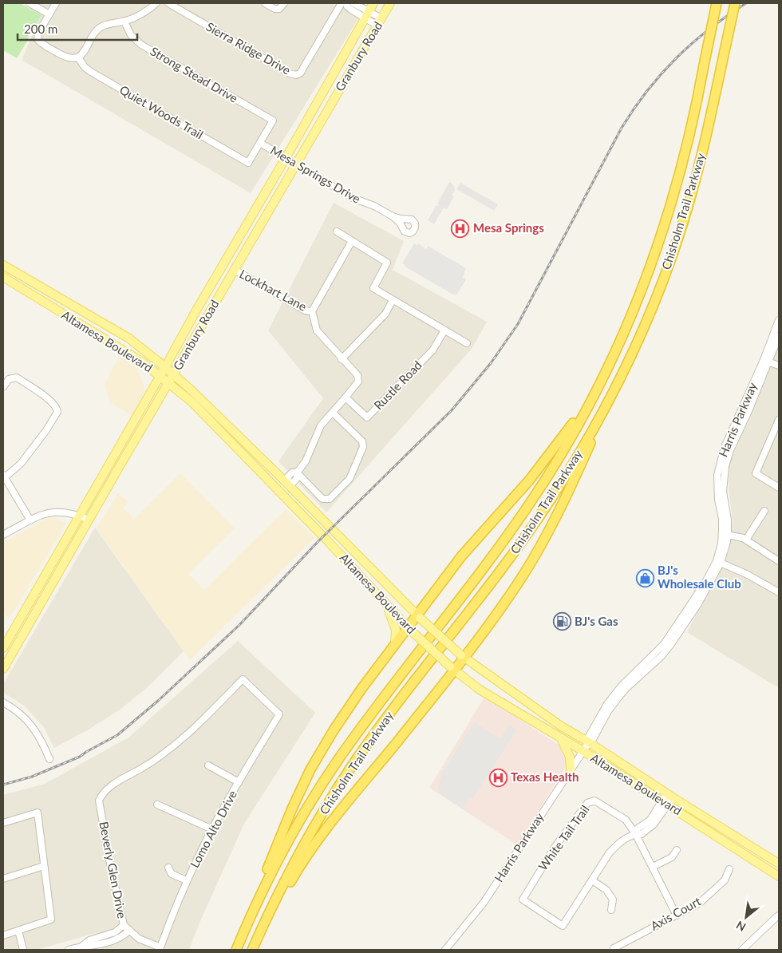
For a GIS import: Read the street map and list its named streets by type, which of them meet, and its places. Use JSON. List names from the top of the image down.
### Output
{
  "streets": {
    "highway": ["Chisholm Trail Parkway"],
    "main road": ["Granbury Road", "Altamesa Boulevard"],
    "street": [
      "Sierra Ridge Drive",
      "Strong Stead Drive",
      "Quiet Woods Trail",
      "Mesa Springs Drive",
      "Lockhart Lane",
      "Rustle Road",
      "Harris Parkway",
      "Lomo Alto Drive",
      "White Tail Trail",
      "Beverly Glen Drive",
      "Axis Court"
    ]
  },
  "crossings": [
    ["Granbury Road", "Mesa Springs Drive"],
    ["Granbury Road", "Lockhart Lane"],
    ["Granbury Road", "Altamesa Boulevard"],
    ["Strong Stead Drive", "Quiet Woods Trail"],
    ["Strong Stead Drive", "Mesa Springs Drive"],
    ["Quiet Woods Trail", "Mesa Springs Drive"],
    ["Altamesa Boulevard", "Harris Parkway"],
    ["Lomo Alto Drive", "Beverly Glen Drive"],
    ["White Tail Trail", "Axis Court"]
  ],
  "places": {
    "hospital": ["Mesa Springs", "Texas Health"],
    "shop": ["BJ's Wholesale Club"],
    "fuel station": ["BJ's Gas"]
  },
  "scale_bar": "200 m",
  "north": "bottom left"
}
